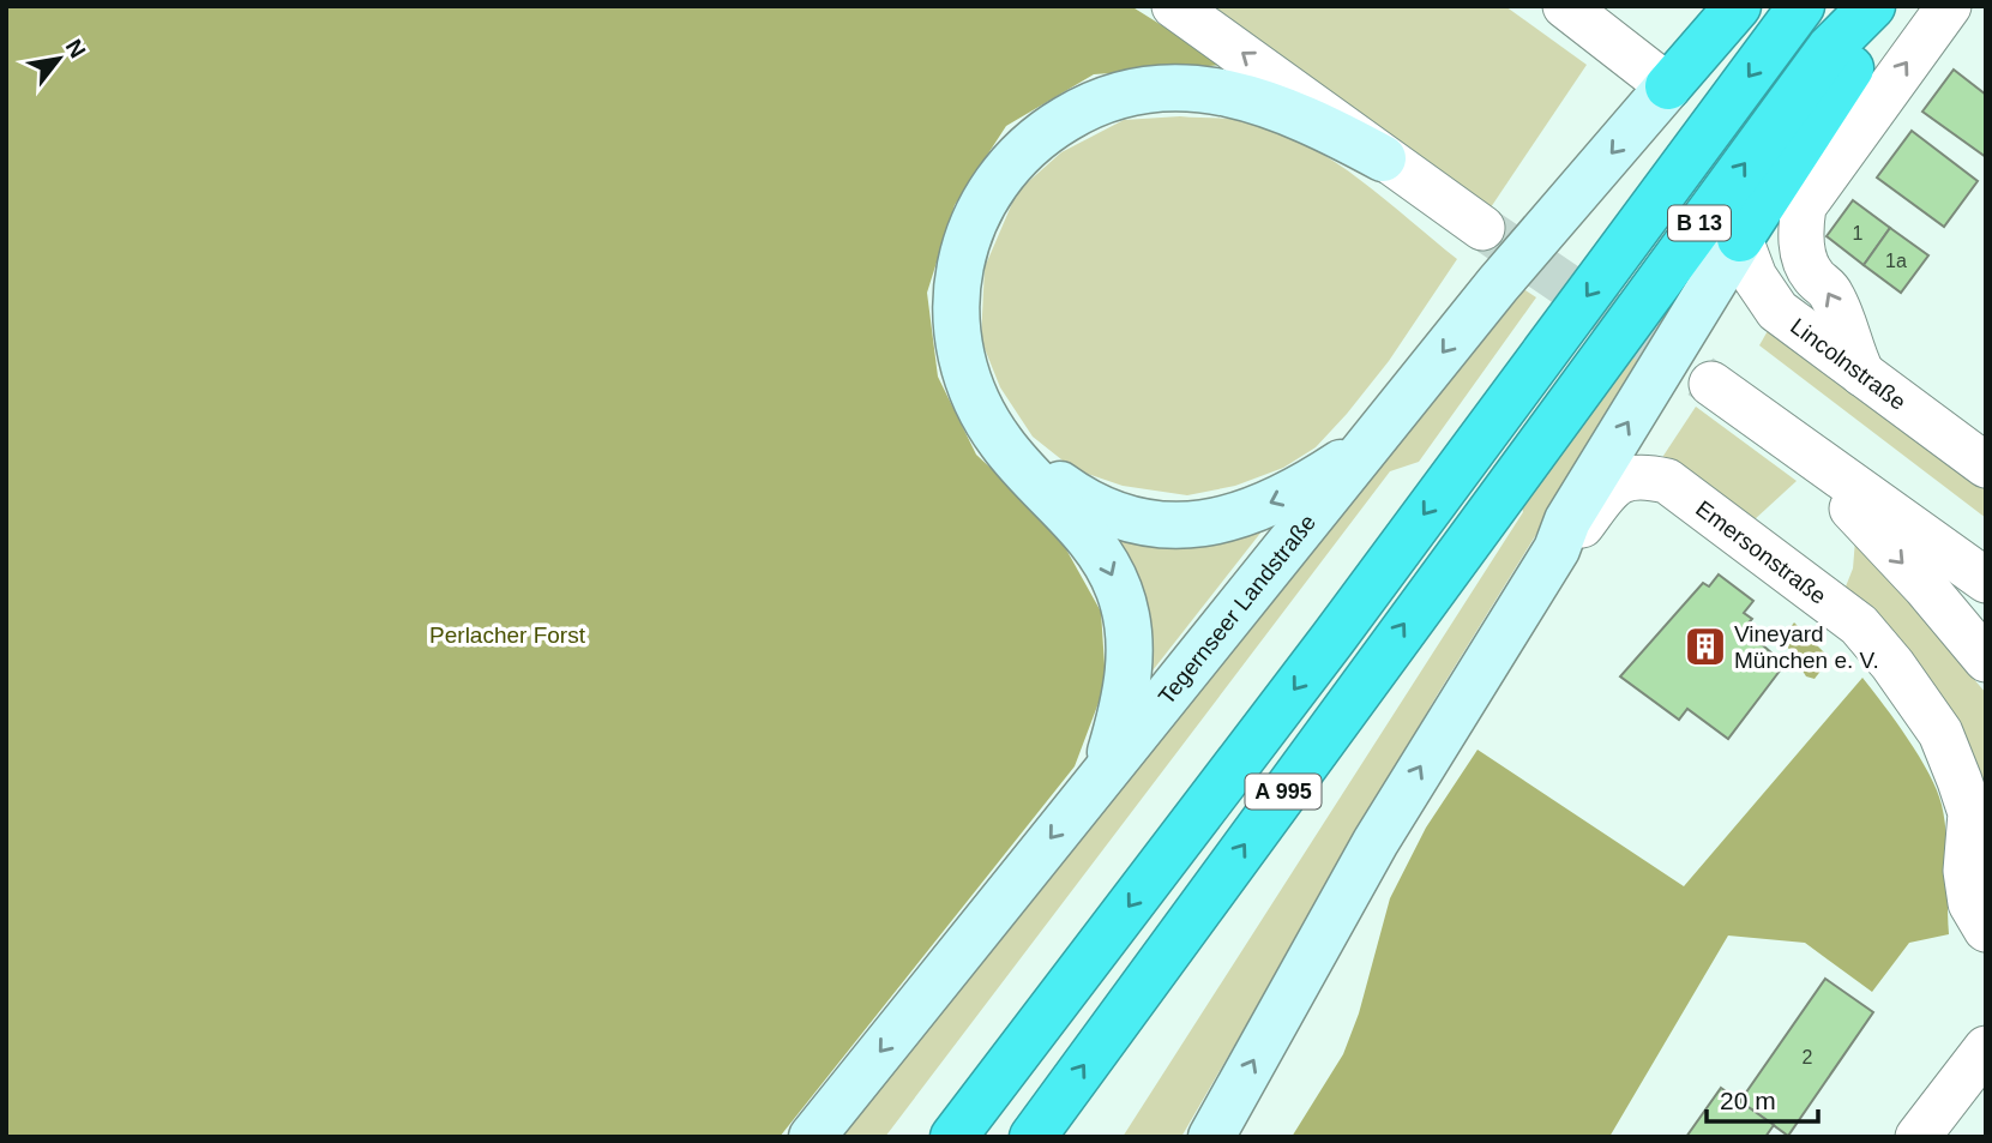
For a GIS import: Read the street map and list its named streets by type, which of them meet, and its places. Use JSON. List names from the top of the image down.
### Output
{
  "streets": {
    "highway": ["B 13", "A 995"],
    "main road": ["Tegernseer Landstraße"],
    "street": ["Lincolnstraße", "Emersonstraße"]
  },
  "crossings": [
    ["B 13", "A 995"]
  ],
  "parks": ["Perlacher Forst"],
  "places": {
    "building": ["Vineyard München e. V."]
  },
  "house_numbers": ["1", "1a", "2"],
  "scale_bar": "20 m",
  "north": "top right"
}
